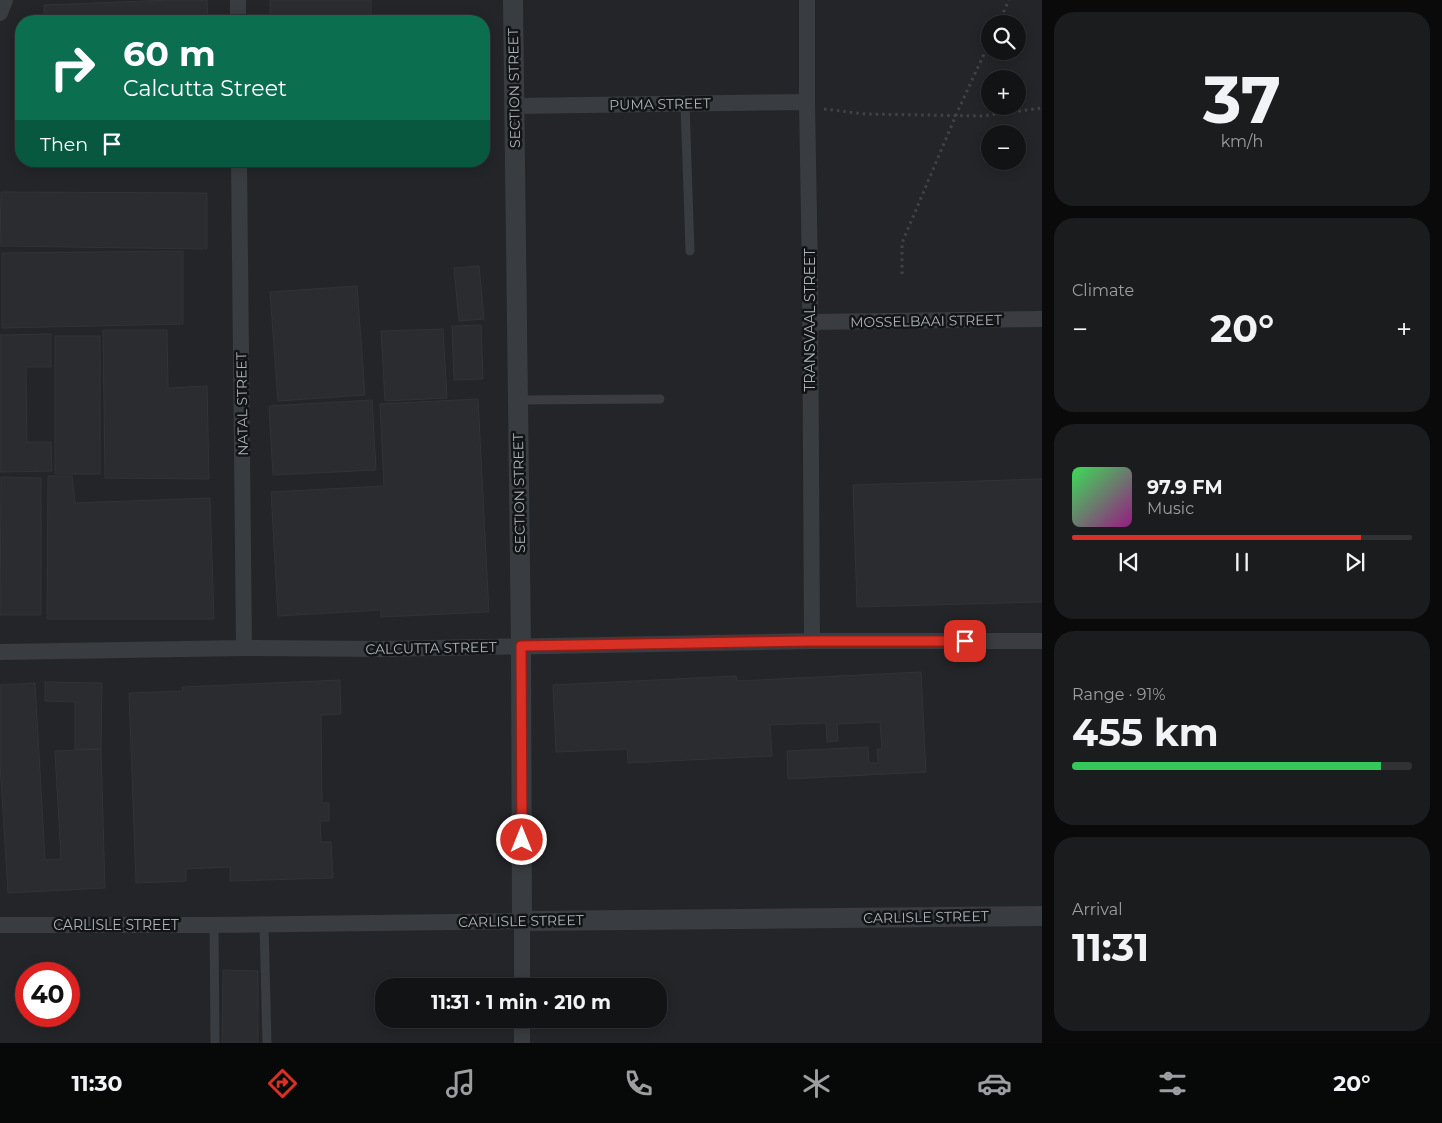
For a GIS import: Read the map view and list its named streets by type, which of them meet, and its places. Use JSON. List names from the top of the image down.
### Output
{
  "streets": {
    "street": [
      "SECTION STREET",
      "PUMA STREET",
      "TRANSVAAL STREET",
      "MOSSELBAAI STREET",
      "NATAL STREET",
      "CALCUTTA STREET",
      "CARLISLE STREET"
    ]
  },
  "crossings": [
    ["SECTION STREET", "PUMA STREET"],
    ["SECTION STREET", "CALCUTTA STREET"],
    ["SECTION STREET", "CARLISLE STREET"],
    ["PUMA STREET", "TRANSVAAL STREET"],
    ["TRANSVAAL STREET", "MOSSELBAAI STREET"],
    ["TRANSVAAL STREET", "CALCUTTA STREET"],
    ["NATAL STREET", "CALCUTTA STREET"]
  ],
  "page": {
    "tile": [
      ["37", "km/h"],
      "Climate",
      ["Range · 91%", "455 km"],
      ["Arrival", "11:31"]
    ],
    "map_buttons": ["+", "−"],
    "turn": ["60 m", "Calcutta Street"],
    "then": "Then",
    "heat": ["−", "20°", "+"],
    "song": ["97.9 FM", "Music"],
    "limit": "40",
    "trip": "11:31 · 1 min · 210 m",
    "tabs": ["11:30", "20°"]
  }
}
